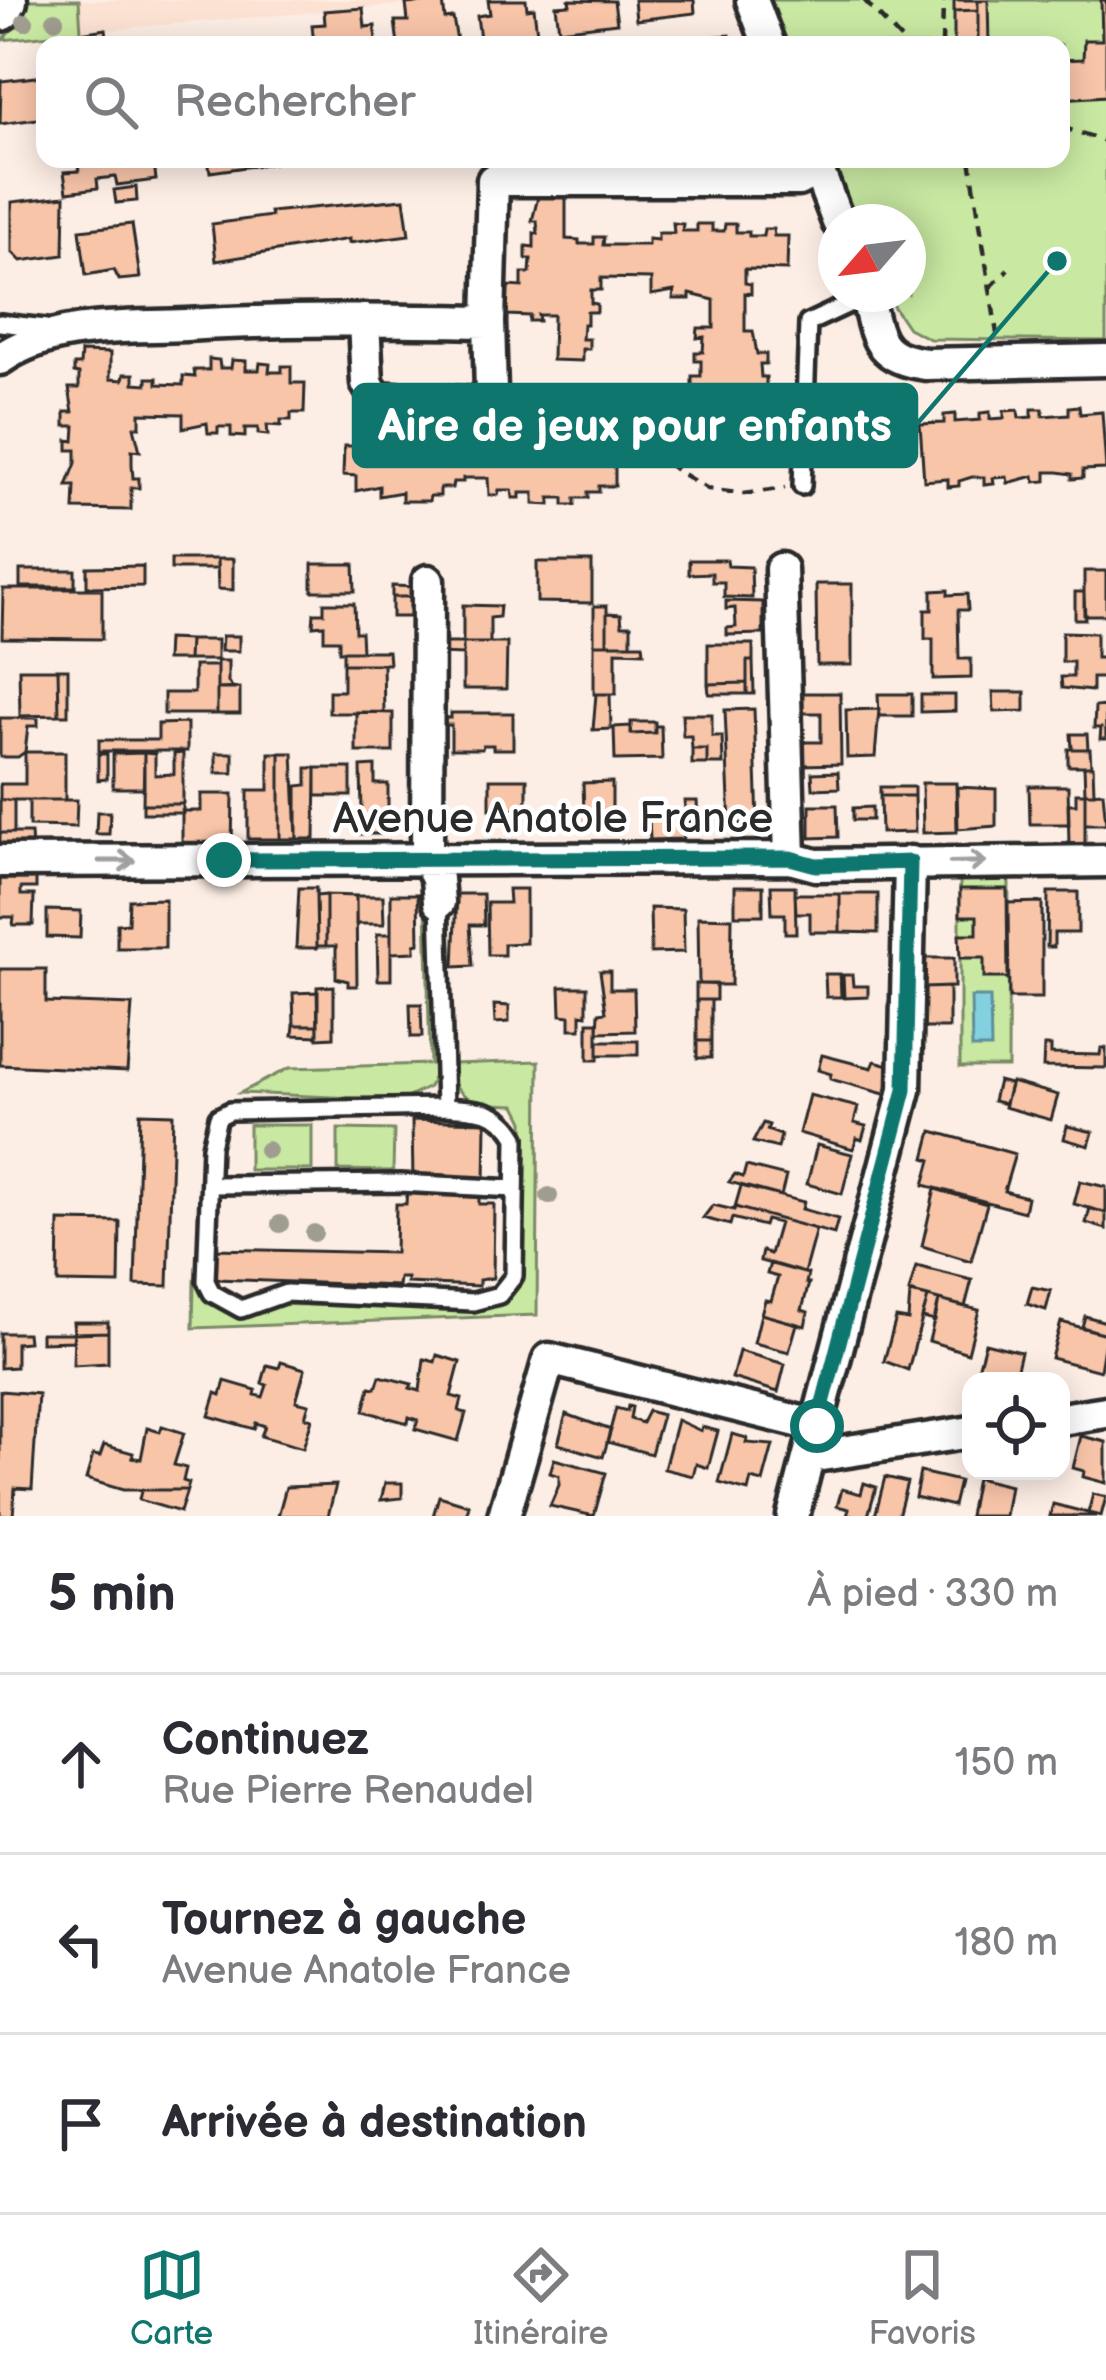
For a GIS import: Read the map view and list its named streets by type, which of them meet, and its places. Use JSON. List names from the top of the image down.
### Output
{
  "streets": {
    "street": ["Avenue Anatole France"]
  },
  "one_way": ["Avenue Anatole France"],
  "places": ["Aire de jeux pour enfants"],
  "north": "bottom left",
  "page": {
    "search": "Rechercher",
    "heading": ["5 min", "À pied · 330 m"],
    "list": [
      ["Continuez", "Rue Pierre Renaudel", "150 m"],
      ["Tournez à gauche", "Avenue Anatole France", "180 m"],
      "Arrivée à destination"
    ],
    "nav": ["Carte", "Itinéraire", "Favoris"]
  }
}
